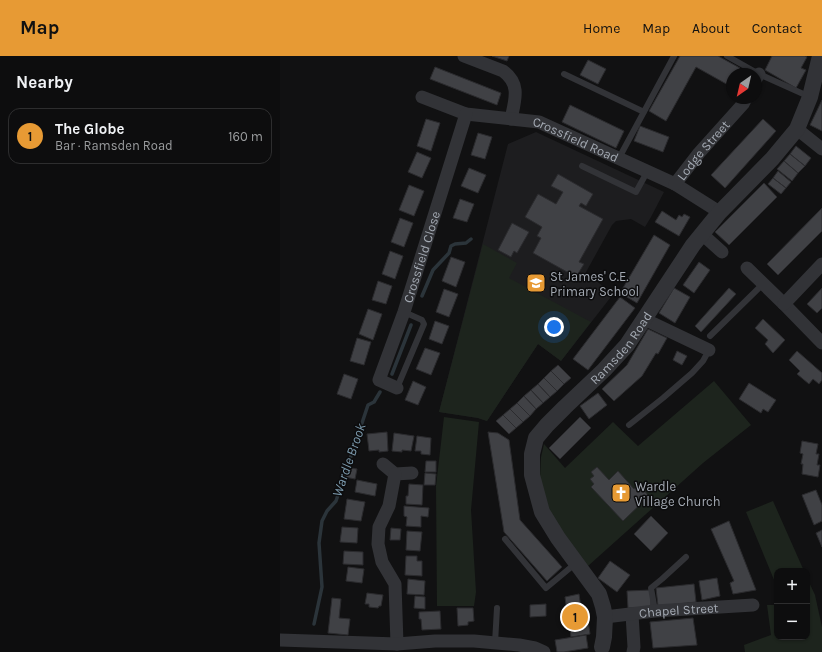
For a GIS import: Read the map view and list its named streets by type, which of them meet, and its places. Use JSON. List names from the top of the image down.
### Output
{
  "streets": {
    "street": [
      "Crossfield Road",
      "Lodge Street",
      "Crossfield Close",
      "Ramsden Road",
      "Chapel Street"
    ]
  },
  "crossings": [
    ["Crossfield Road", "Lodge Street"],
    ["Crossfield Road", "Crossfield Close"],
    ["Crossfield Road", "Ramsden Road"],
    ["Ramsden Road", "Chapel Street"]
  ],
  "water": ["Wardle Brook"],
  "places": {
    "school or university": ["St James' C.E. Primary School"],
    "church": ["Wardle Village Church"]
  },
  "north": "bottom left",
  "page": {
    "header": "Map",
    "nav": [
      "Home",
      "Map",
      "About",
      "Contact"
    ],
    "heading": "Nearby",
    "list": [
      {
        "mark": "1",
        "name": "The Globe",
        "note": "Bar · Ramsden Road",
        "value": "160 m"
      }
    ],
    "map_buttons": ["+", "−"],
    "pins": "1"
  }
}
